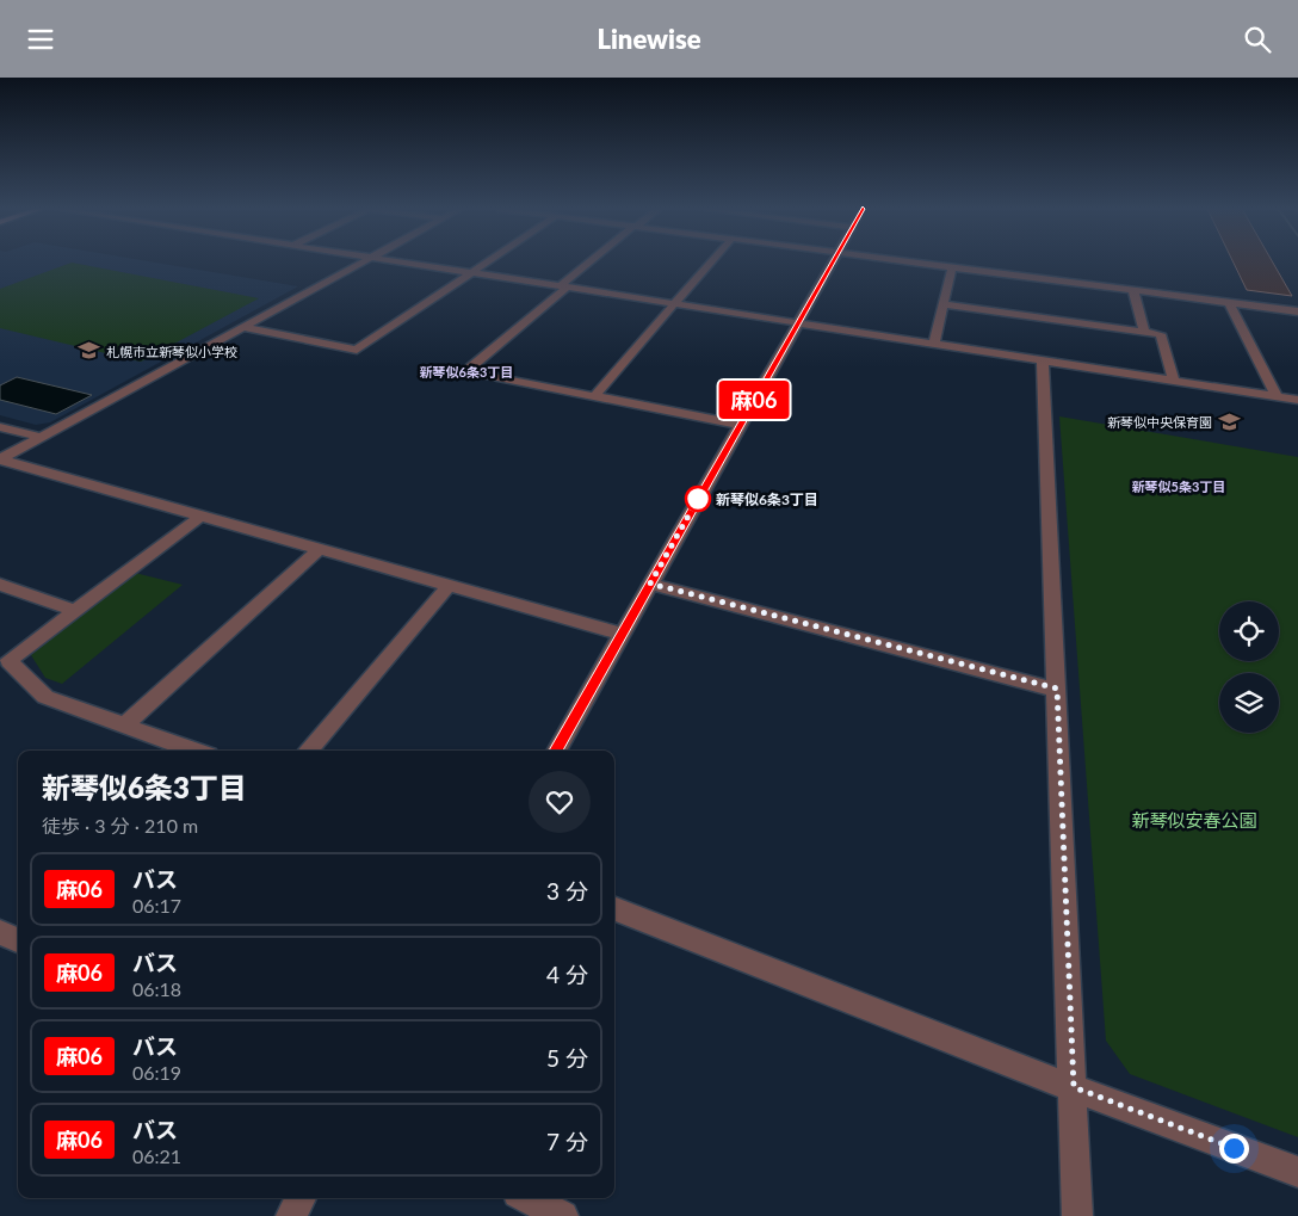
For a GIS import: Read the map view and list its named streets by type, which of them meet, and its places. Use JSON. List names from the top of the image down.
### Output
{
  "districts": ["新琴似6条3丁目", "新琴似5条3丁目"],
  "parks": ["新琴似安春公園"],
  "places": {
    "school or university": ["札幌市立新琴似小学校", "新琴似中央保育園"],
    "other": ["新琴似6条3丁目"]
  },
  "lines": ["bus line 麻06"],
  "page": {
    "header": "Linewise",
    "on_map": "麻06",
    "heading": ["新琴似6条3丁目", "徒歩 · 3 分 · 210 m"],
    "list": [
      {
        "mark": "麻06",
        "name": "バス",
        "note": "06:17",
        "value": "3 分"
      },
      {
        "mark": "麻06",
        "name": "バス",
        "note": "06:18",
        "value": "4 分"
      },
      {
        "mark": "麻06",
        "name": "バス",
        "note": "06:19",
        "value": "5 分"
      },
      {
        "mark": "麻06",
        "name": "バス",
        "note": "06:21",
        "value": "7 分"
      }
    ]
  }
}
